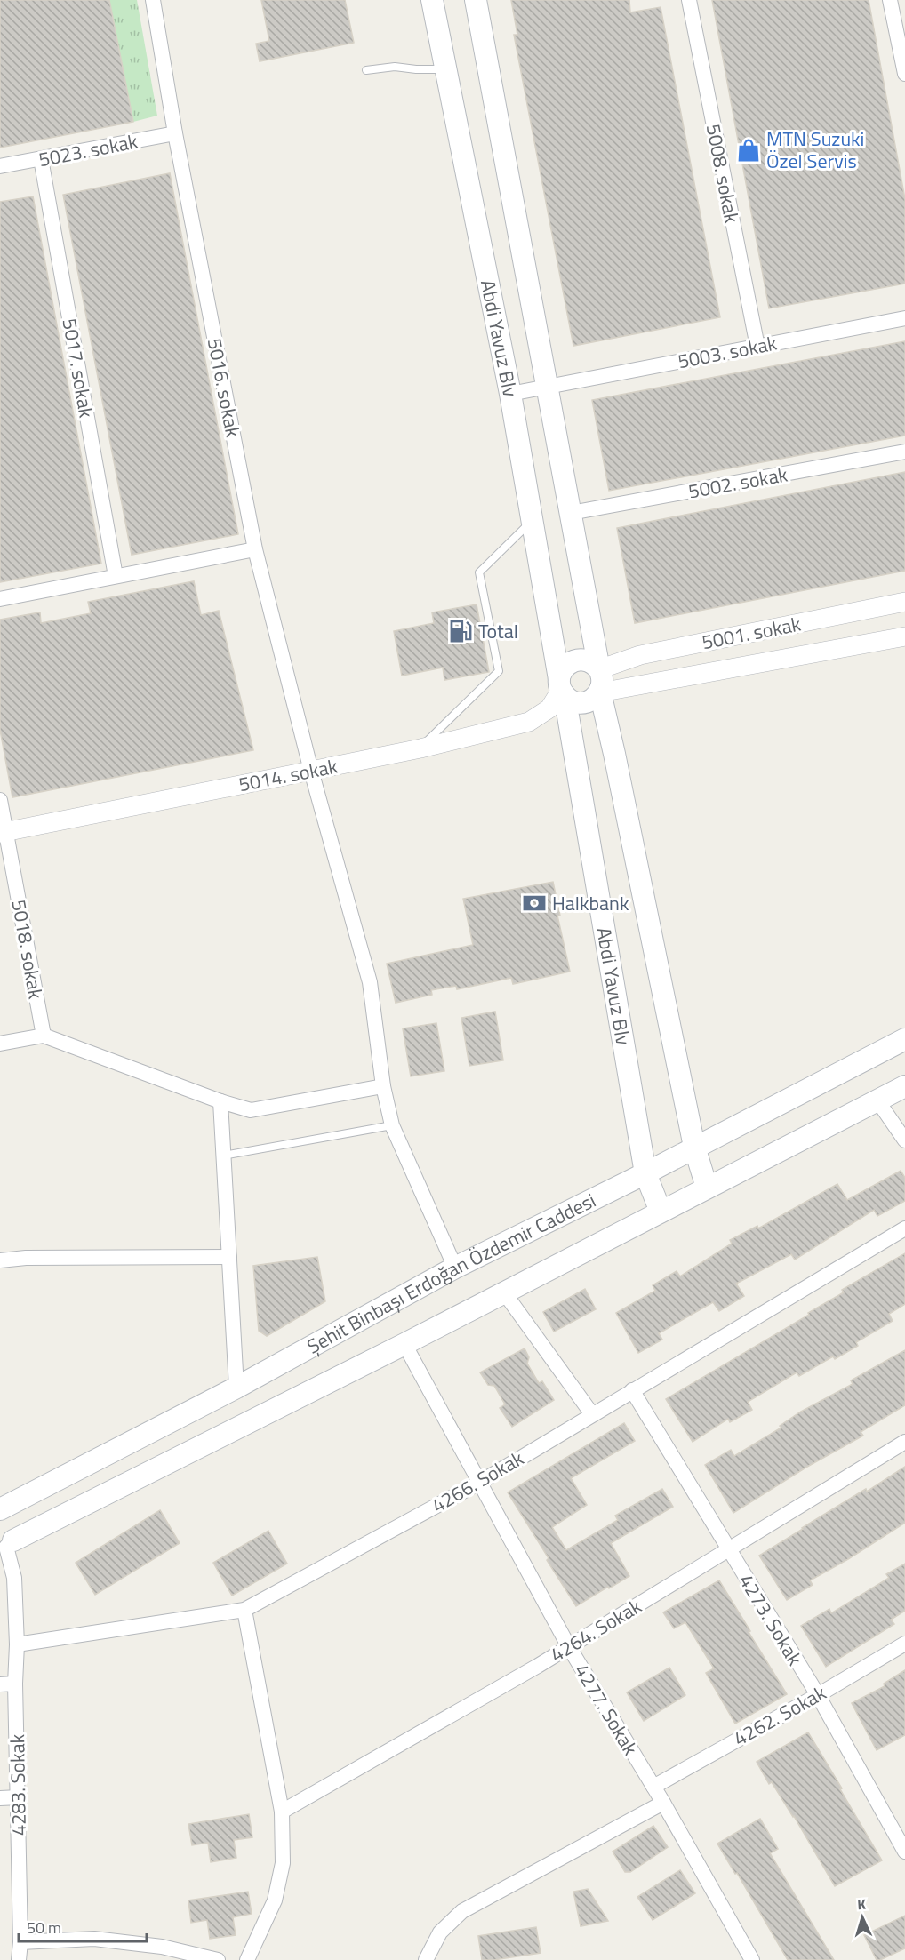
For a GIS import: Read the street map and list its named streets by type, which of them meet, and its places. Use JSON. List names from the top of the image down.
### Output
{
  "streets": {
    "main road": ["Abdi Yavuz Blv", "Şehit Binbaşı Erdoğan Özdemir Caddesi"],
    "street": [
      "5023. sokak",
      "5008. sokak",
      "5003. sokak",
      "5017. sokak",
      "5016. sokak",
      "5002. sokak",
      "5001. sokak",
      "5014. sokak",
      "5018. sokak",
      "4266. Sokak",
      "4273. Sokak",
      "4264. Sokak",
      "4277. Sokak",
      "4262. Sokak",
      "4283. Sokak"
    ]
  },
  "crossings": [
    ["5023. sokak", "5017. sokak"],
    ["5023. sokak", "5016. sokak"],
    ["5008. sokak", "5003. sokak"],
    ["Abdi Yavuz Blv", "5003. sokak"],
    ["Abdi Yavuz Blv", "5002. sokak"],
    ["Abdi Yavuz Blv", "5001. sokak"],
    ["Abdi Yavuz Blv", "5014. sokak"],
    ["Abdi Yavuz Blv", "Şehit Binbaşı Erdoğan Özdemir Caddesi"],
    ["5016. sokak", "5014. sokak"],
    ["5016. sokak", "Şehit Binbaşı Erdoğan Özdemir Caddesi"],
    ["5001. sokak", "5014. sokak"],
    ["5014. sokak", "5018. sokak"],
    ["Şehit Binbaşı Erdoğan Özdemir Caddesi", "4277. Sokak"],
    ["Şehit Binbaşı Erdoğan Özdemir Caddesi", "4283. Sokak"],
    ["4266. Sokak", "4273. Sokak"],
    ["4266. Sokak", "4277. Sokak"],
    ["4266. Sokak", "4283. Sokak"],
    ["4273. Sokak", "4264. Sokak"],
    ["4273. Sokak", "4262. Sokak"],
    ["4264. Sokak", "4277. Sokak"],
    ["4277. Sokak", "4262. Sokak"]
  ],
  "places": {
    "shop": ["MTN Suzuki Özel Servis"],
    "fuel station": ["Total"],
    "bank": ["Halkbank"]
  },
  "scale_bar": "50 m",
  "north": "top"
}
